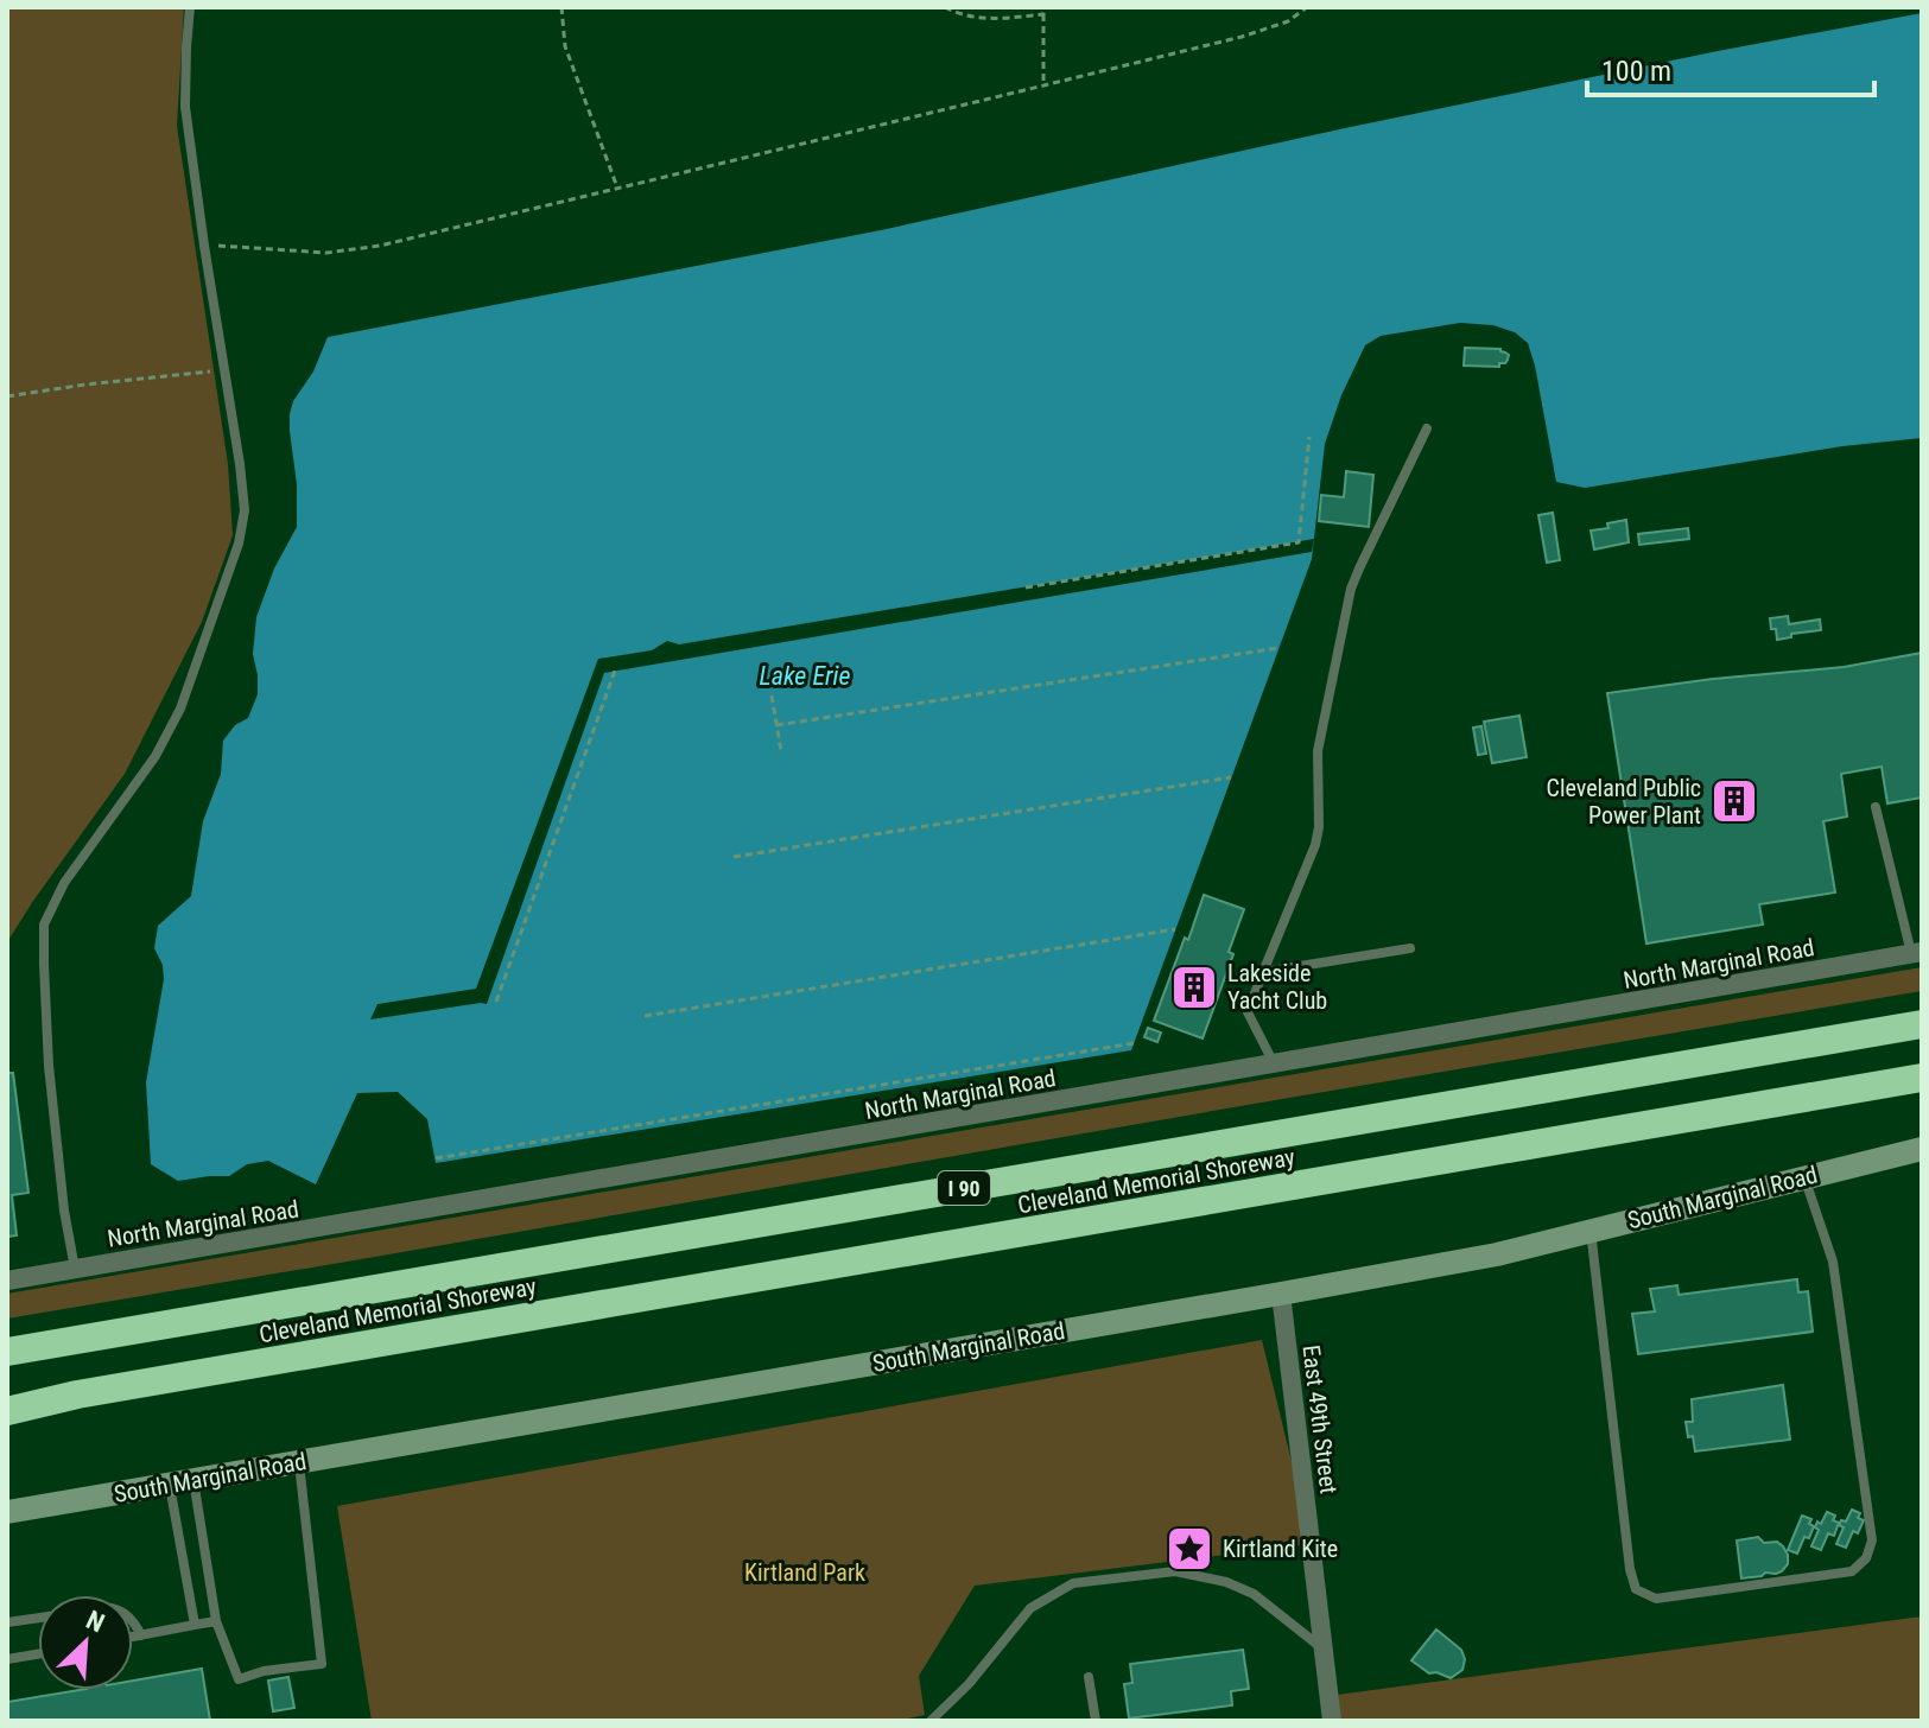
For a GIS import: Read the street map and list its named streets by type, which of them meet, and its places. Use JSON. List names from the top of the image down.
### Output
{
  "streets": {
    "highway": ["Cleveland Memorial Shoreway", "I 90"],
    "street": ["North Marginal Road", "South Marginal Road", "East 49th Street"]
  },
  "crossings": [
    ["South Marginal Road", "East 49th Street"]
  ],
  "water": ["Lake Erie"],
  "parks": ["Kirtland Park"],
  "places": {
    "building": ["Cleveland Public Power Plant", "Lakeside Yacht Club"],
    "place": ["Kirtland Kite"]
  },
  "scale_bar": "100 m",
  "north": "top right"
}
